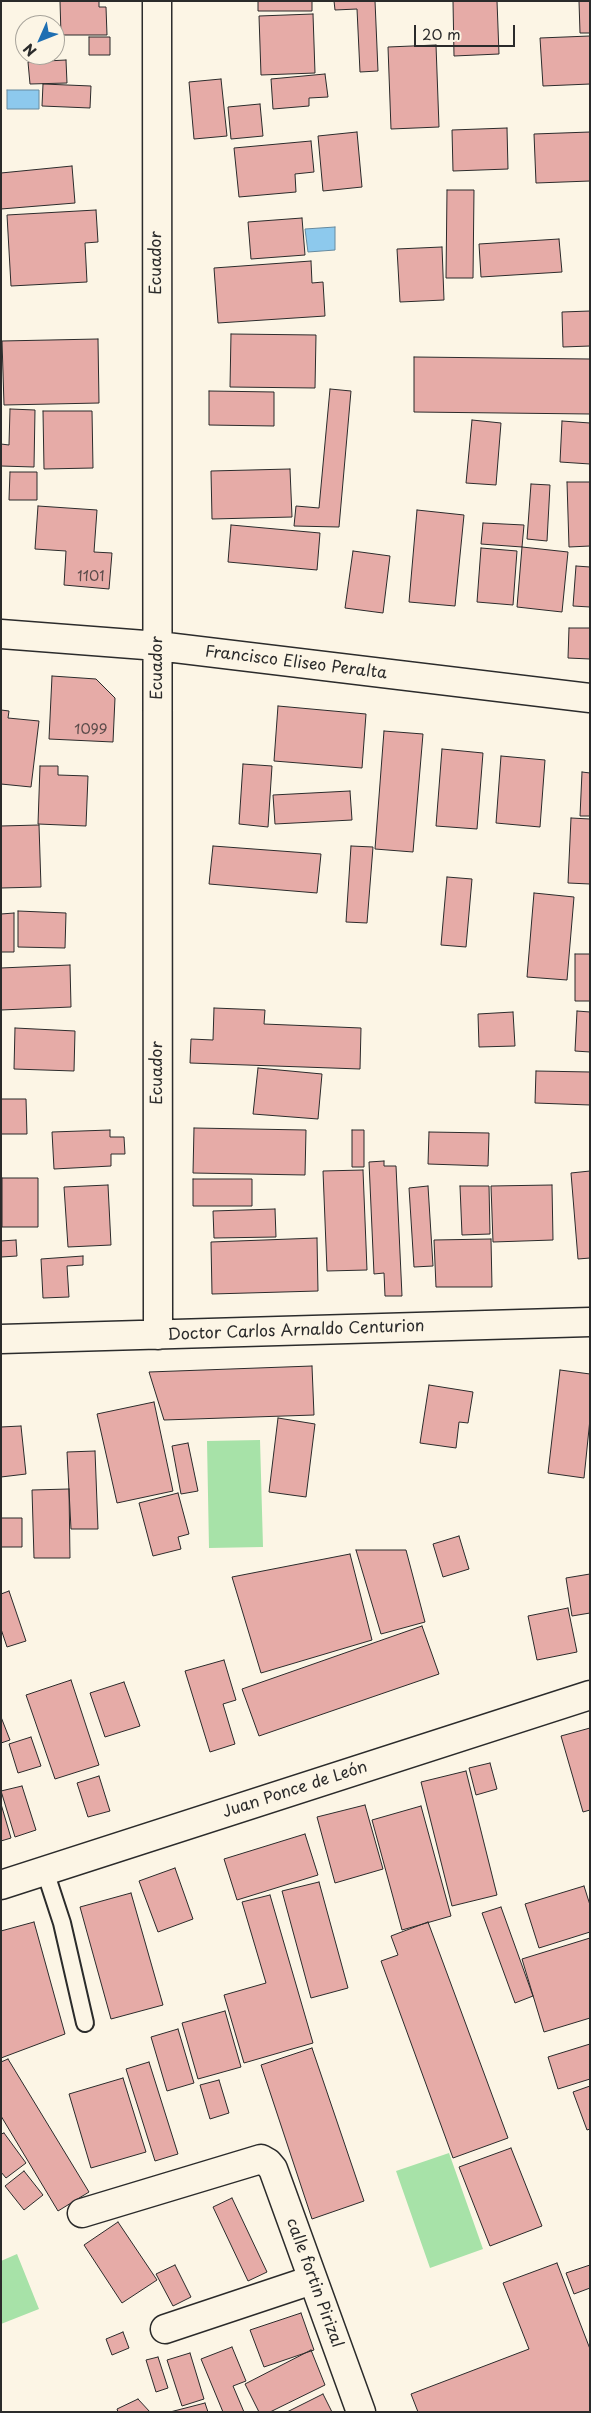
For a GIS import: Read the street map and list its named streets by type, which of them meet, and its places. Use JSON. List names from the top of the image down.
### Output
{
  "streets": {
    "street": [
      "Ecuador",
      "Francisco Eliseo Peralta",
      "Doctor Carlos Arnaldo Centurion",
      "Juan Ponce de León",
      "calle fortin Pirizal"
    ]
  },
  "crossings": [
    ["Ecuador", "Francisco Eliseo Peralta"],
    ["Ecuador", "Doctor Carlos Arnaldo Centurion"]
  ],
  "house_numbers": ["1101", "1099"],
  "scale_bar": "20 m",
  "north": "bottom left"
}
